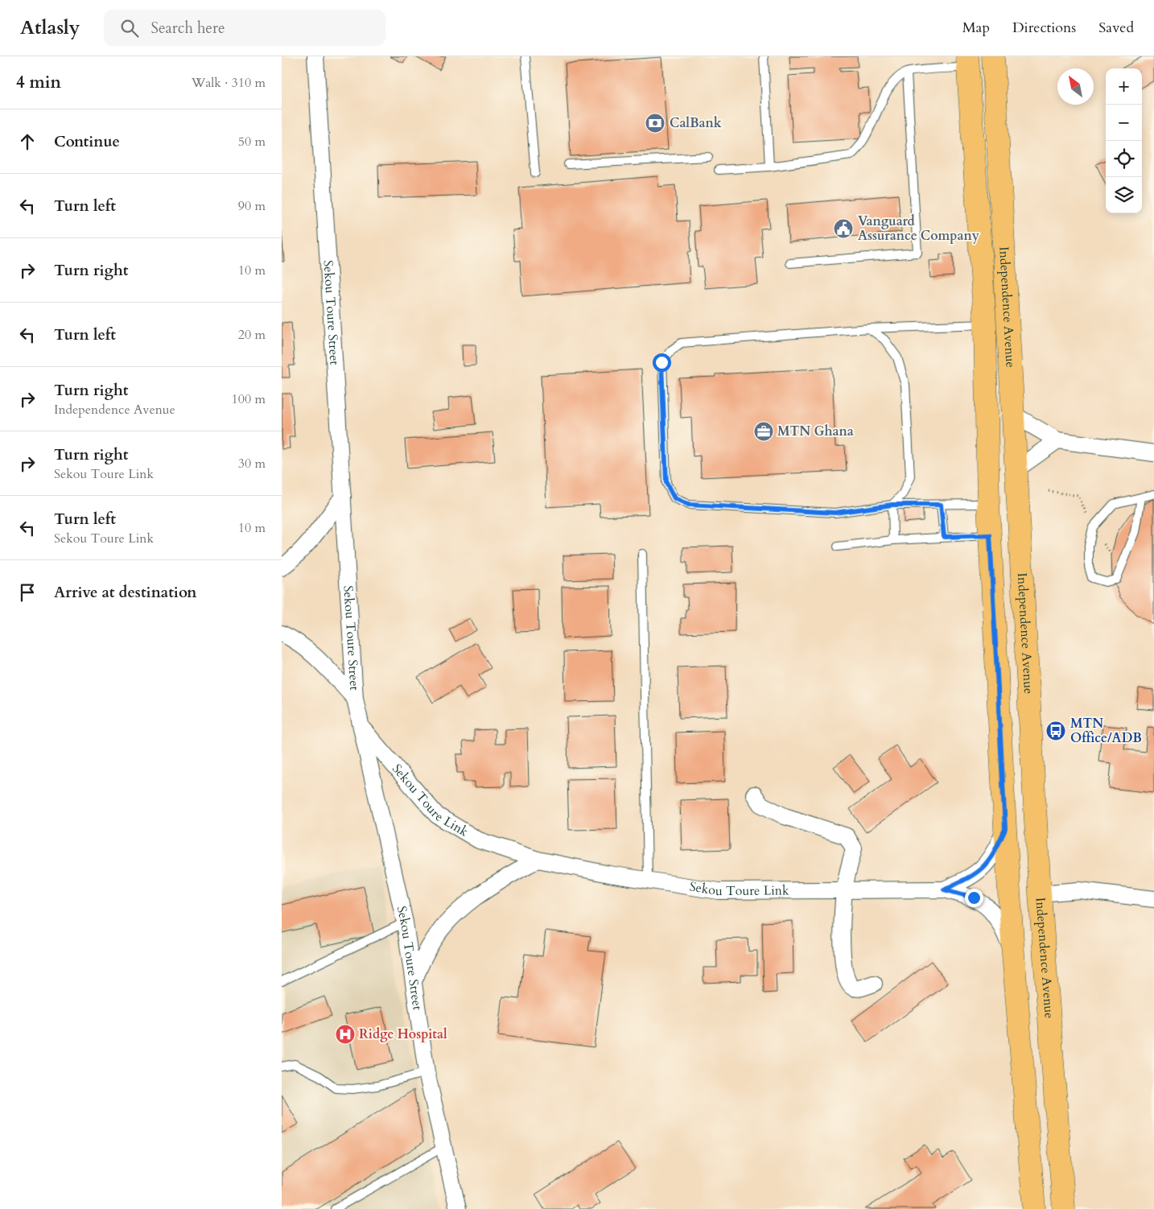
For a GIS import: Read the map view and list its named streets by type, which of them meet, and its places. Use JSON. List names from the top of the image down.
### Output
{
  "streets": {
    "main road": ["Independence Avenue"],
    "street": ["Sekou Toure Street", "Sekou Toure Link"]
  },
  "crossings": [
    ["Independence Avenue", "Sekou Toure Link"],
    ["Sekou Toure Street", "Sekou Toure Link"]
  ],
  "places": {
    "bank": ["CalBank"],
    "public building": ["Vanguard Assurance Company"],
    "office": ["MTN Ghana"],
    "bus stop": ["MTN Office/ADB"],
    "hospital": ["Ridge Hospital"]
  },
  "north": "top left",
  "page": {
    "header": "Atlasly",
    "search": "Search here",
    "nav": ["Map", "Directions", "Saved"],
    "heading": ["4 min", "Walk · 310 m"],
    "map_buttons": ["+", "−"],
    "list": [
      ["Continue", "50 m"],
      ["Turn left", "90 m"],
      ["Turn right", "10 m"],
      ["Turn left", "20 m"],
      ["Turn right", "Independence Avenue", "100 m"],
      ["Turn right", "Sekou Toure Link", "30 m"],
      ["Turn left", "Sekou Toure Link", "10 m"],
      "Arrive at destination"
    ]
  }
}
